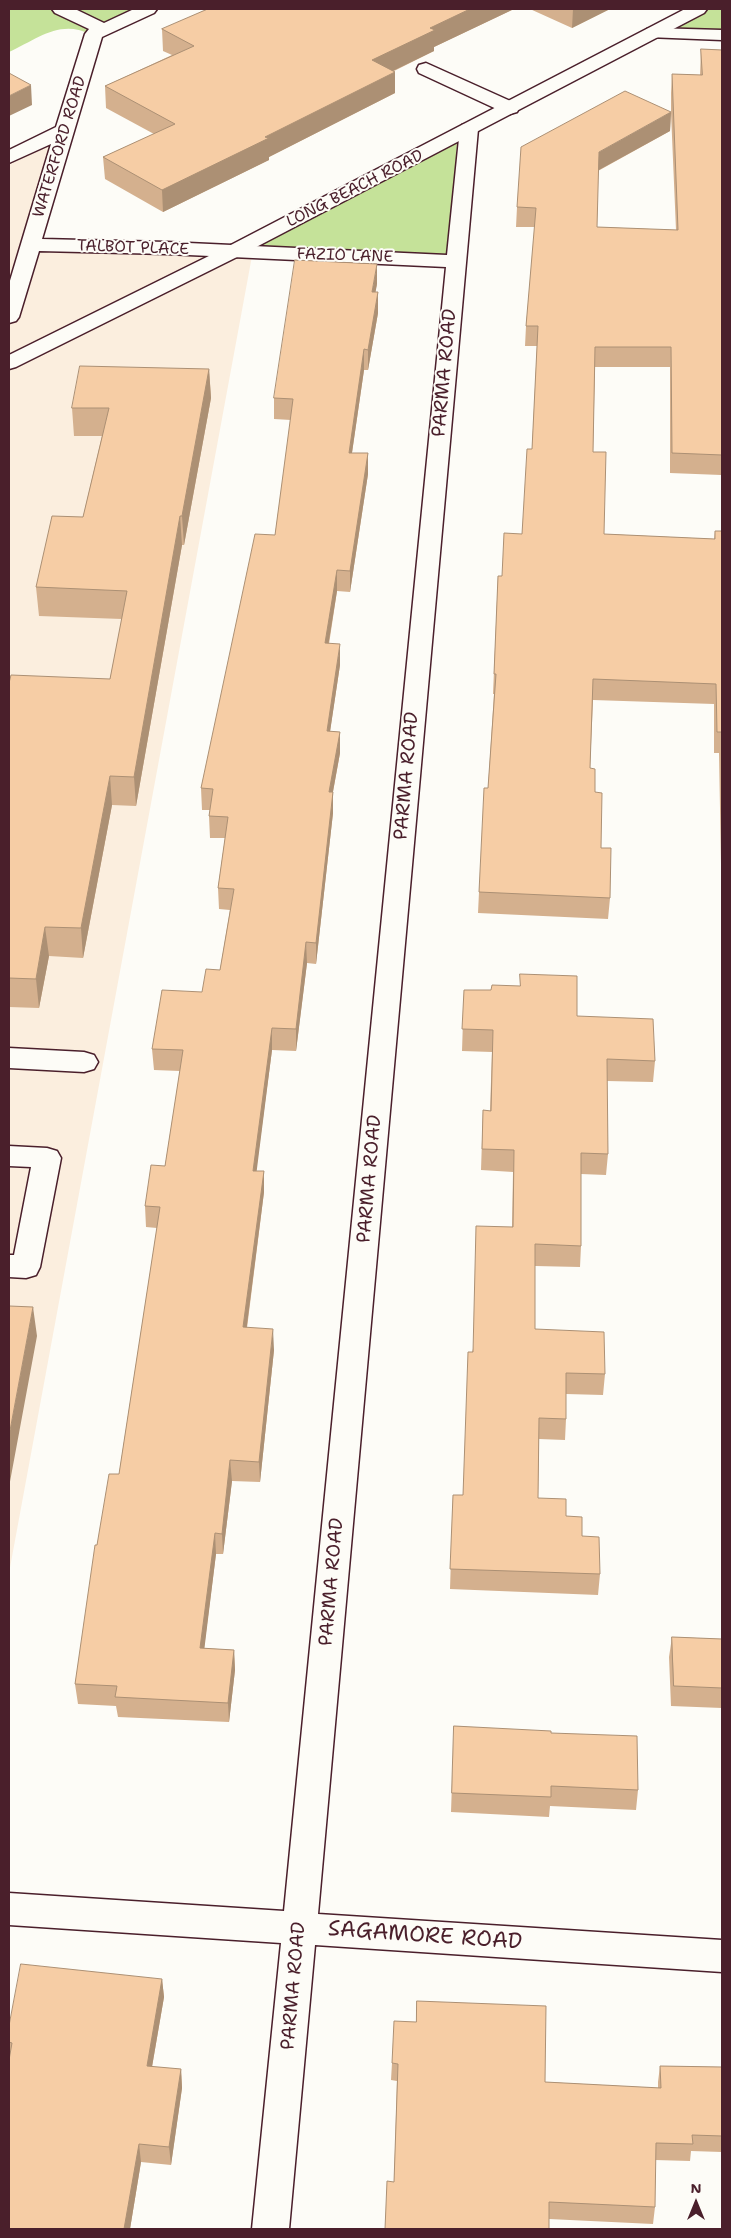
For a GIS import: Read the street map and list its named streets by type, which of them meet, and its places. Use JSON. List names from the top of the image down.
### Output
{
  "streets": {
    "street": [
      "WATERFORD ROAD",
      "LONG BEACH ROAD",
      "TALBOT PLACE",
      "FAZIO LANE",
      "PARMA ROAD",
      "SAGAMORE ROAD"
    ]
  },
  "crossings": [
    ["WATERFORD ROAD", "TALBOT PLACE"],
    ["LONG BEACH ROAD", "TALBOT PLACE"],
    ["LONG BEACH ROAD", "FAZIO LANE"],
    ["LONG BEACH ROAD", "PARMA ROAD"],
    ["TALBOT PLACE", "FAZIO LANE"],
    ["FAZIO LANE", "PARMA ROAD"],
    ["PARMA ROAD", "SAGAMORE ROAD"]
  ],
  "north": "top"
}
